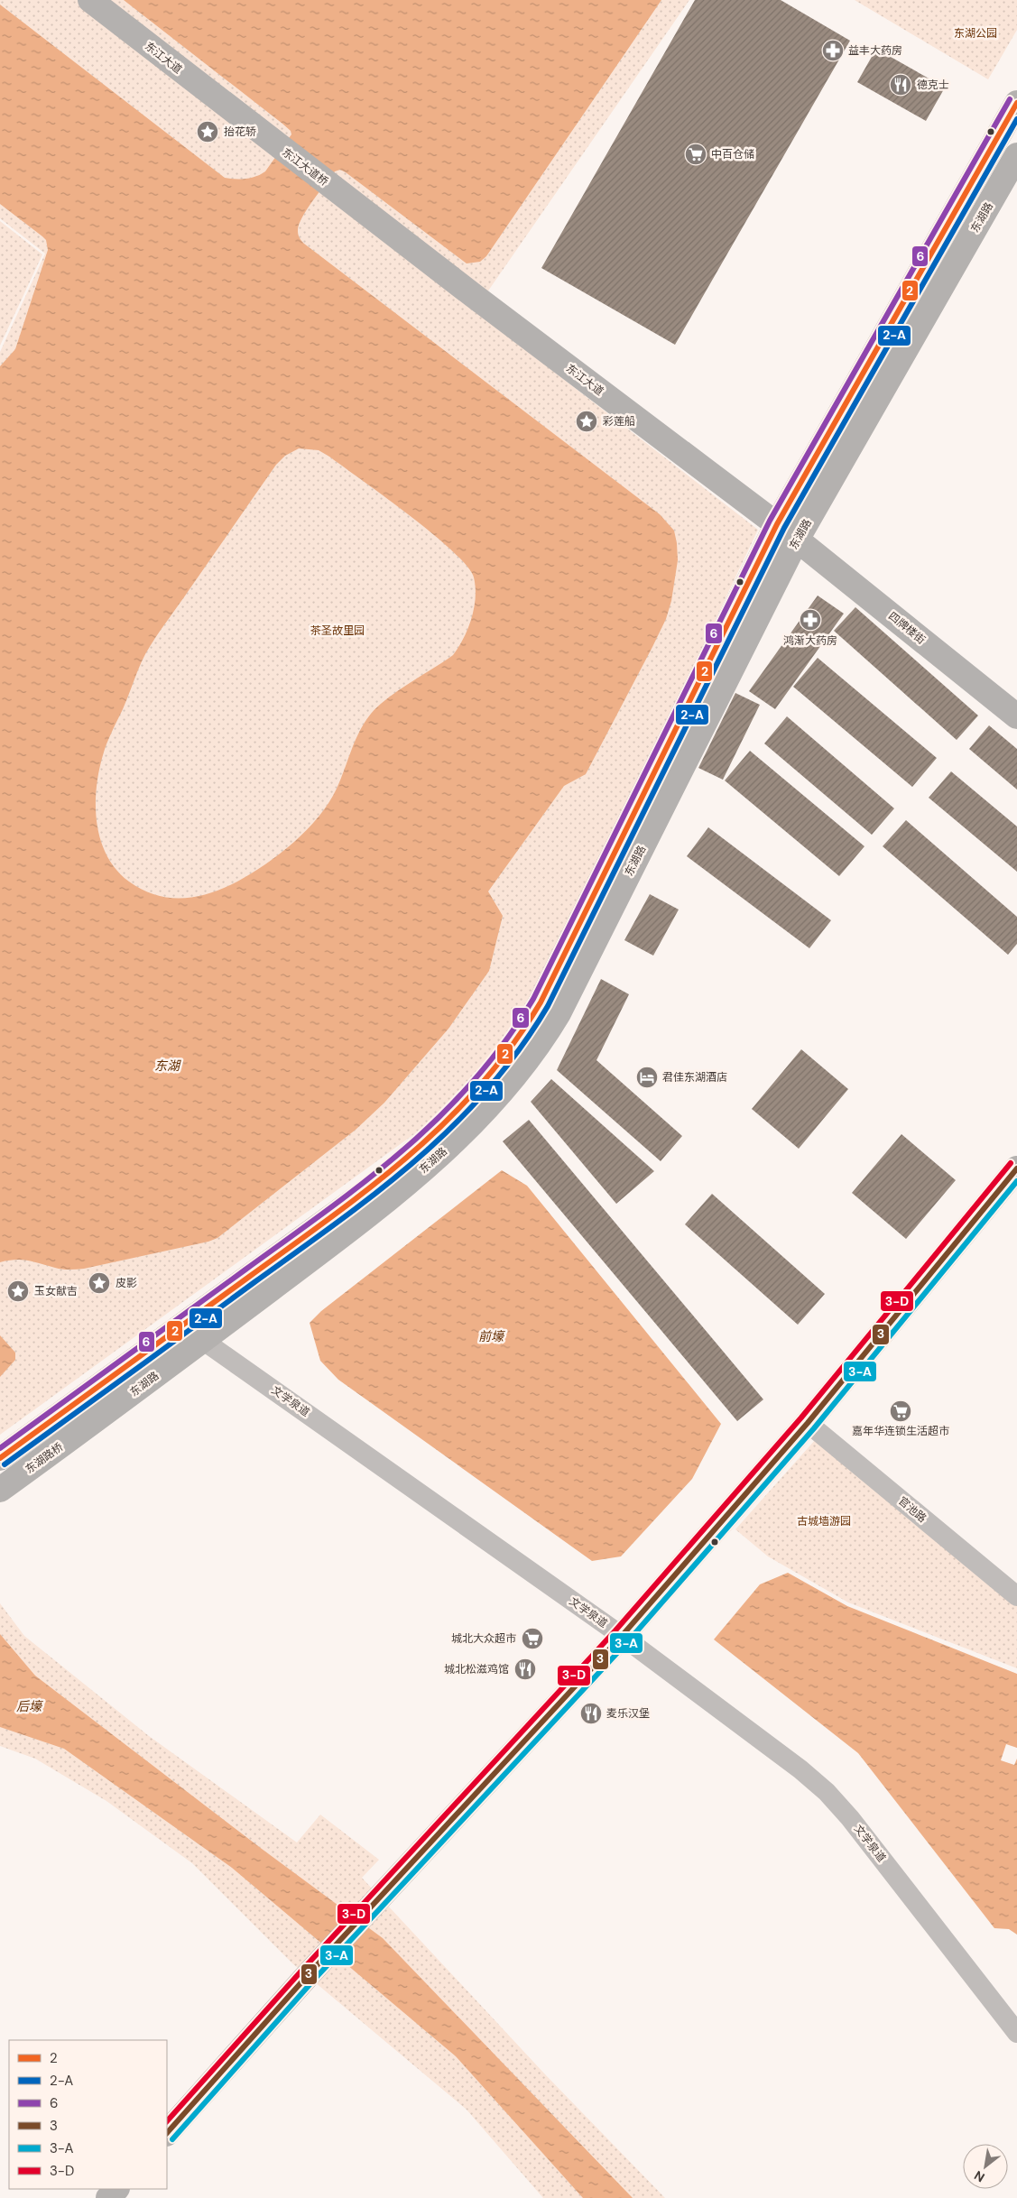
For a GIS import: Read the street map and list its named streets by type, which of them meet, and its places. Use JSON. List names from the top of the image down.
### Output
{
  "streets": {
    "main road": [
      "东江大道",
      "东江大道桥",
      "东湖路",
      "四牌楼街",
      "东湖路桥"
    ],
    "street": ["文学泉道", "官池路"]
  },
  "crossings": [
    ["东江大道", "东江大道桥"],
    ["东江大道", "东湖路"],
    ["东江大道", "四牌楼街"],
    ["东湖路", "四牌楼街"],
    ["东湖路", "文学泉道"],
    ["东湖路", "东湖路桥"]
  ],
  "water": ["东湖", "前壕", "后壕"],
  "parks": ["东湖公园", "茶圣故里园", "古城墙游园"],
  "places": {
    "pharmacy": ["益丰大药房", "鸿渐大药房"],
    "restaurant": ["德克士", "城北松滋鸡馆", "麦乐汉堡"],
    "place": [
      "抬花轿",
      "彩莲船",
      "皮影",
      "玉女献吉"
    ],
    "supermarket": ["中百仓储", "嘉年华连锁生活超市", "城北大众超市"],
    "hotel": ["君佳东湖酒店"]
  },
  "lines": [
    "transit line 6",
    "transit line 2",
    "transit line 2-A",
    "transit line 3-D",
    "transit line 3",
    "transit line 3-A"
  ],
  "legend": [
    "2",
    "2-A",
    "6",
    "3",
    "3-A",
    "3-D"
  ],
  "north": "bottom left"
}
